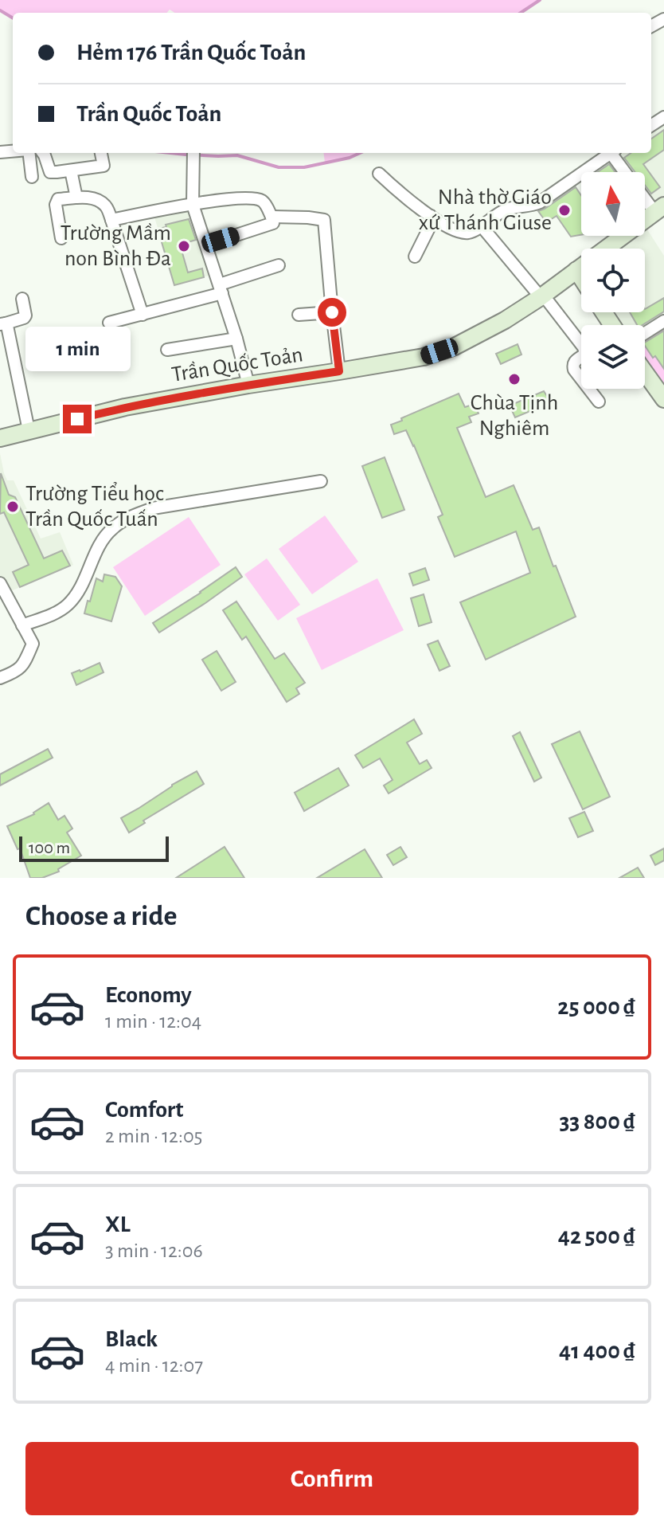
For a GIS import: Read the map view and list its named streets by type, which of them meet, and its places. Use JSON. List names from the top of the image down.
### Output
{
  "streets": {
    "main road": ["Trần Quốc Toản"]
  },
  "places": [
    "Nhà thờ Giáo xứ Thánh Giuse",
    "Trường Mầm non Bình Đa",
    "Chùa Tịnh Nghiêm",
    "Trường Tiểu học Trần Quốc Tuấn"
  ],
  "scale_bar": "100 m",
  "north": "top",
  "page": {
    "banner": ["Hẻm 176 Trần Quốc Toản", "Trần Quốc Toản"],
    "bubble": "1 min",
    "scale": "100 m",
    "heading": "Choose a ride",
    "list": [
      {
        "name": "Economy",
        "note": "1 min · 12:04",
        "value": "25 000 ₫"
      },
      {
        "name": "Comfort",
        "note": "2 min · 12:05",
        "value": "33 800 ₫"
      },
      {
        "name": "XL",
        "note": "3 min · 12:06",
        "value": "42 500 ₫"
      },
      {
        "name": "Black",
        "note": "4 min · 12:07",
        "value": "41 400 ₫"
      }
    ],
    "buttons": "Confirm"
  }
}
